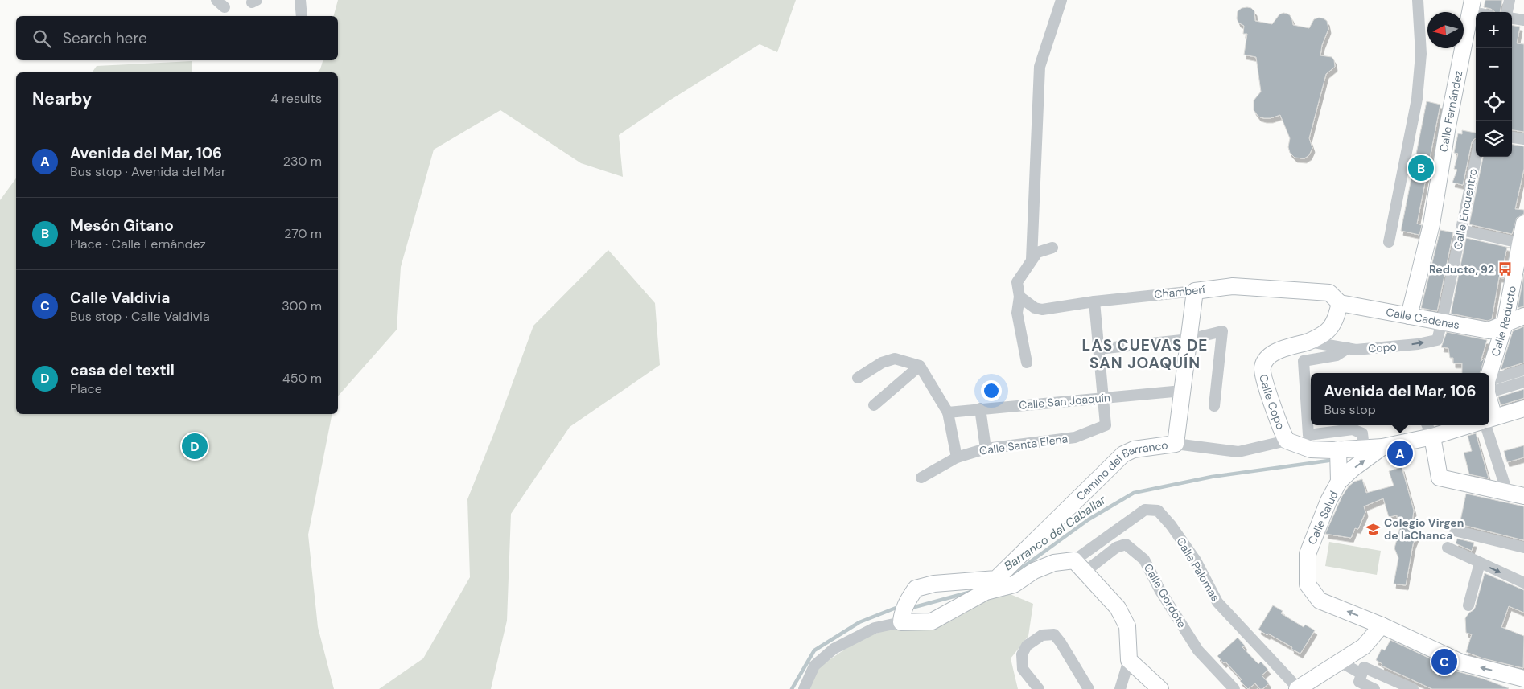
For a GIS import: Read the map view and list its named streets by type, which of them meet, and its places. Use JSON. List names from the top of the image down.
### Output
{
  "streets": {
    "street": [
      "Calle Fernández",
      "Calle Encuentro",
      "Chamberí",
      "Calle Cadenas",
      "Calle Reducto",
      "Copo",
      "Calle San Joaquín",
      "Calle Copo",
      "Calle Santa Elena",
      "Camino del Barranco",
      "Calle Salud",
      "Calle Palomas",
      "Calle Gordote"
    ]
  },
  "crossings": [
    ["Calle Fernández", "Calle Cadenas"],
    ["Calle Encuentro", "Calle Cadenas"],
    ["Calle Encuentro", "Copo"],
    ["Chamberí", "Calle Cadenas"],
    ["Chamberí", "Calle Copo"],
    ["Chamberí", "Camino del Barranco"],
    ["Calle Cadenas", "Calle Reducto"],
    ["Calle Cadenas", "Copo"],
    ["Calle Cadenas", "Calle Copo"],
    ["Copo", "Calle Copo"],
    ["Calle San Joaquín", "Calle Santa Elena"],
    ["Calle San Joaquín", "Camino del Barranco"],
    ["Calle Copo", "Calle Salud"],
    ["Calle Palomas", "Calle Gordote"]
  ],
  "districts": ["LAS CUEVAS DE SAN JOAQUÍN"],
  "water": ["Barranco del Caballar"],
  "places": {
    "bus stop": ["Reducto, 92"],
    "school or university": ["Colegio Virgen de laChanca"]
  },
  "north": "left",
  "page": {
    "map_buttons": ["+", "−"],
    "search": "Search here",
    "heading": ["Nearby", "4 results"],
    "list": [
      {
        "mark": "A",
        "name": "Avenida del Mar, 106",
        "note": "Bus stop · Avenida del Mar",
        "value": "230 m"
      },
      {
        "mark": "B",
        "name": "Mesón Gitano",
        "note": "Place · Calle Fernández",
        "value": "270 m"
      },
      {
        "mark": "C",
        "name": "Calle Valdivia",
        "note": "Bus stop · Calle Valdivia",
        "value": "300 m"
      },
      {
        "mark": "D",
        "name": "casa del textil",
        "note": "Place",
        "value": "450 m"
      }
    ],
    "pins": [
      "B",
      "D",
      "A",
      "C"
    ],
    "popup": ["Avenida del Mar, 106", "Bus stop"]
  }
}
